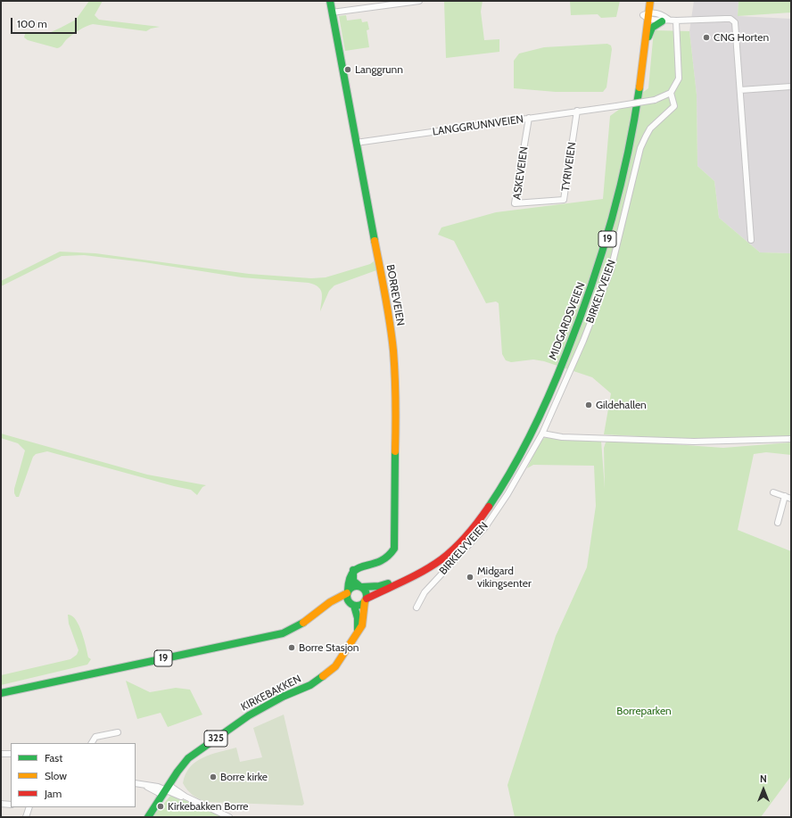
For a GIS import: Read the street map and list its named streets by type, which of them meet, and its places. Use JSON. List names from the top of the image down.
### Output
{
  "streets": {
    "main road": [
      "19",
      "BORREVEIEN",
      "MIDGARDSVEIEN",
      "KIRKEBAKKEN",
      "325"
    ],
    "street": [
      "LANGGRUNNVEIEN",
      "TYRIVEIEN",
      "ASKEVEIEN",
      "BIRKELYVEIEN"
    ]
  },
  "crossings": [
    ["LANGGRUNNVEIEN", "TYRIVEIEN"],
    ["LANGGRUNNVEIEN", "ASKEVEIEN"],
    ["LANGGRUNNVEIEN", "BIRKELYVEIEN"],
    ["LANGGRUNNVEIEN", "BORREVEIEN"],
    ["TYRIVEIEN", "ASKEVEIEN"],
    ["19", "MIDGARDSVEIEN"],
    ["19", "KIRKEBAKKEN"],
    ["MIDGARDSVEIEN", "KIRKEBAKKEN"],
    ["KIRKEBAKKEN", "325"]
  ],
  "parks": ["Borreparken"],
  "places": [
    "CNG Horten",
    "Langgrunn",
    "Gildehallen",
    "Midgard vikingsenter",
    "Borre Stasjon",
    "Borre kirke",
    "Kirkebakken Borre"
  ],
  "legend": ["Fast", "Slow", "Jam"],
  "scale_bar": "100 m",
  "north": "top"
}
